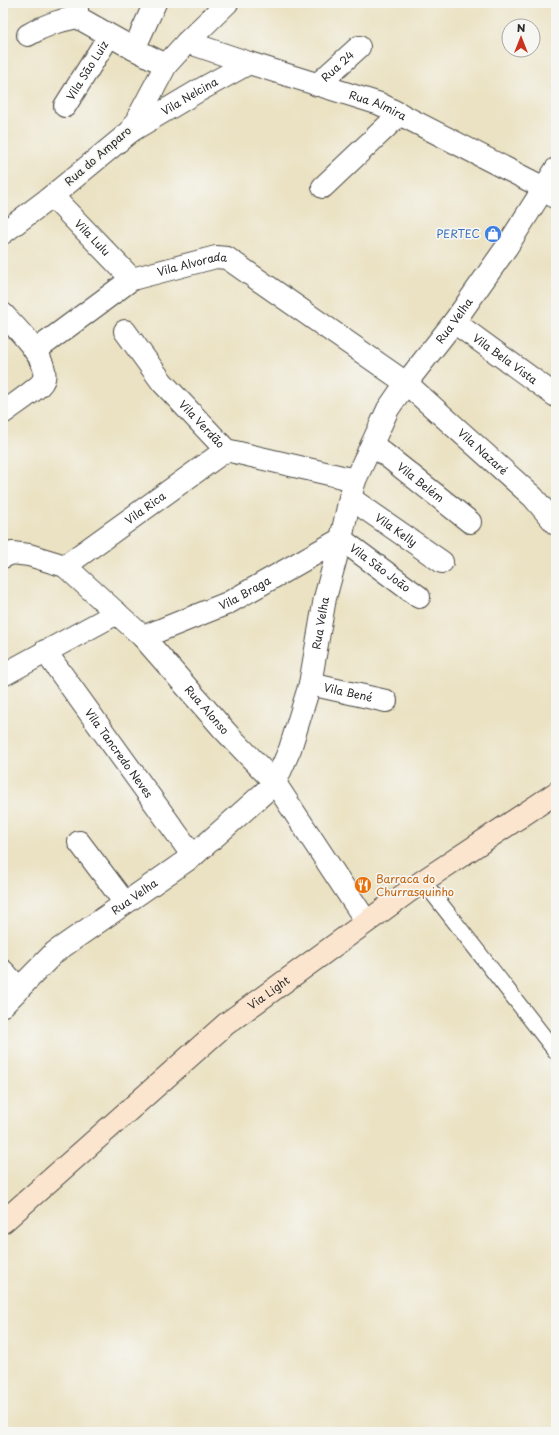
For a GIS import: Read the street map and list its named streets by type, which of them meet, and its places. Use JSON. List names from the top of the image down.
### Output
{
  "streets": {
    "street": [
      "Rua 24",
      "Vila São Luiz",
      "Vila Nelcina",
      "Rua Almira",
      "Rua do Amparo",
      "Vila Lulu",
      "Vila Alvorada",
      "Rua Velha",
      "Vila Bela Vista",
      "Vila Verdão",
      "Vila Nazaré",
      "Vila Belém",
      "Vila Rica",
      "Vila Kelly",
      "Vila São João",
      "Vila Braga",
      "Vila Bené",
      "Rua Alonso",
      "Vila Tancredo Neves",
      "Via Light"
    ]
  },
  "crossings": [
    ["Rua 24", "Rua Almira"],
    ["Vila Nelcina", "Rua Almira"],
    ["Vila Nelcina", "Rua do Amparo"],
    ["Rua Almira", "Rua do Amparo"],
    ["Rua Almira", "Rua Velha"],
    ["Rua do Amparo", "Vila Lulu"],
    ["Vila Lulu", "Vila Alvorada"],
    ["Vila Alvorada", "Rua Velha"],
    ["Vila Alvorada", "Vila Nazaré"],
    ["Rua Velha", "Vila Bela Vista"],
    ["Rua Velha", "Vila Verdão"],
    ["Rua Velha", "Vila Nazaré"],
    ["Rua Velha", "Vila Belém"],
    ["Rua Velha", "Vila Kelly"],
    ["Rua Velha", "Vila São João"],
    ["Rua Velha", "Vila Braga"],
    ["Rua Velha", "Vila Bené"],
    ["Rua Velha", "Rua Alonso"],
    ["Rua Velha", "Vila Tancredo Neves"],
    ["Vila Verdão", "Vila Rica"],
    ["Vila Verdão", "Vila Kelly"],
    ["Vila Rica", "Rua Alonso"],
    ["Vila São João", "Vila Braga"],
    ["Vila Braga", "Rua Alonso"],
    ["Rua Alonso", "Via Light"]
  ],
  "places": {
    "shop": ["PERTEC"],
    "restaurant": ["Barraca do Churrasquinho"]
  },
  "north": "top"
}
